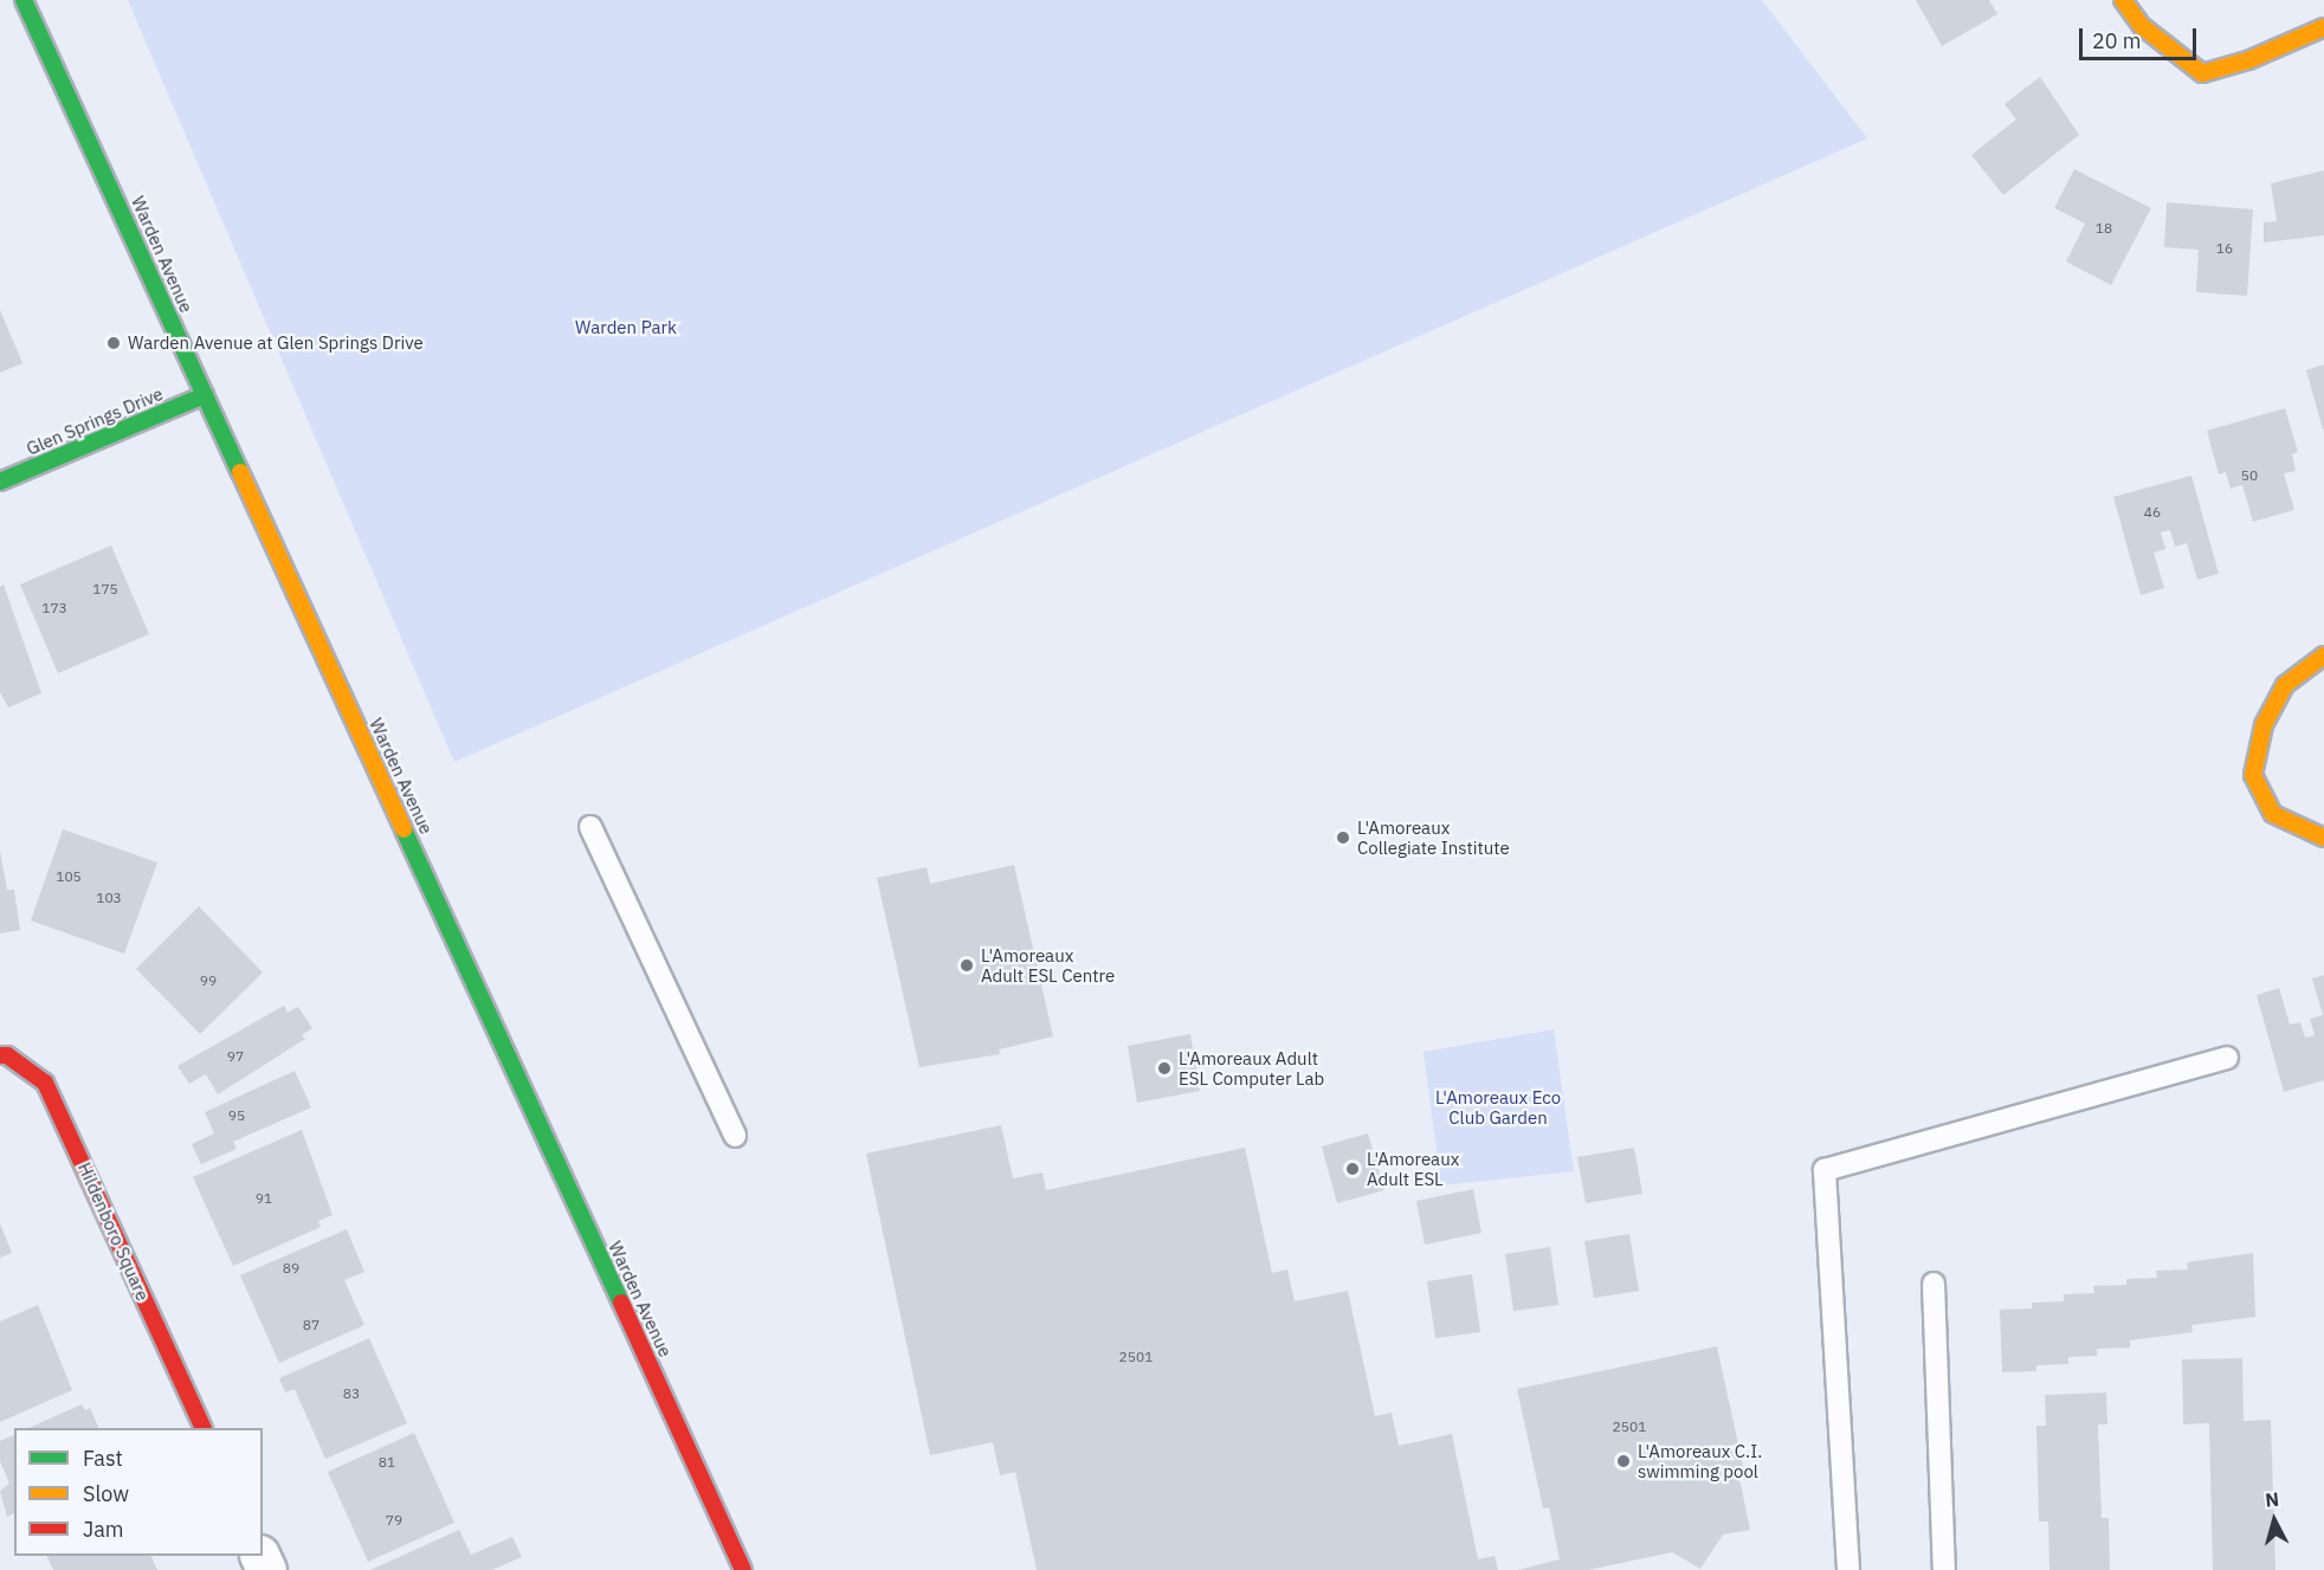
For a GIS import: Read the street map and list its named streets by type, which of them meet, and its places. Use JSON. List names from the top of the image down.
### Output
{
  "streets": {
    "main road": ["Warden Avenue", "Glen Springs Drive", "Hildenboro Square"]
  },
  "crossings": [
    ["Warden Avenue", "Glen Springs Drive"]
  ],
  "parks": ["Warden Park", "L'Amoreaux Eco Club Garden"],
  "places": [
    "Warden Avenue at Glen Springs Drive",
    "L'Amoreaux Collegiate Institute",
    "L'Amoreaux Adult ESL Centre",
    "L'Amoreaux Adult ESL Computer Lab",
    "L'Amoreaux Adult ESL",
    "L'Amoreaux C.I. swimming pool"
  ],
  "house_numbers": [
    "18",
    "16",
    "50",
    "46",
    "175",
    "173",
    "105",
    "103",
    "99",
    "97",
    "95",
    "91",
    "89",
    "87",
    "2501",
    "83",
    "2501",
    "81",
    "79"
  ],
  "legend": ["Fast", "Slow", "Jam"],
  "scale_bar": "20 m",
  "north": "top"
}
